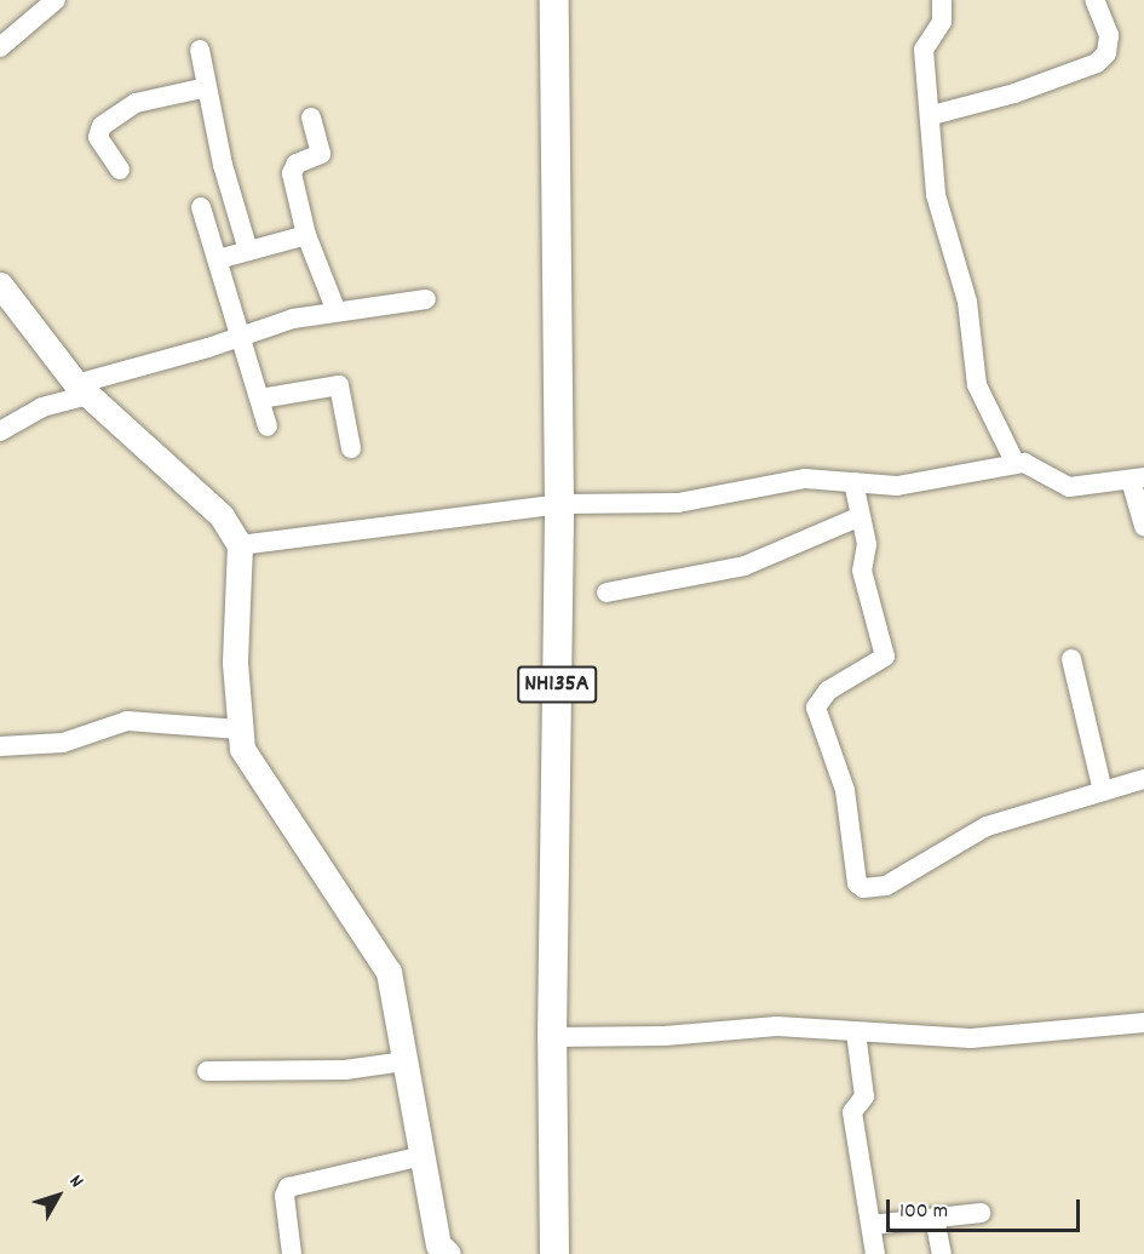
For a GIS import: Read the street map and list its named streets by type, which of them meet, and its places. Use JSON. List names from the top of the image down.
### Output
{
  "streets": {
    "highway": ["NH135A"]
  },
  "scale_bar": "100 m",
  "north": "top right"
}
